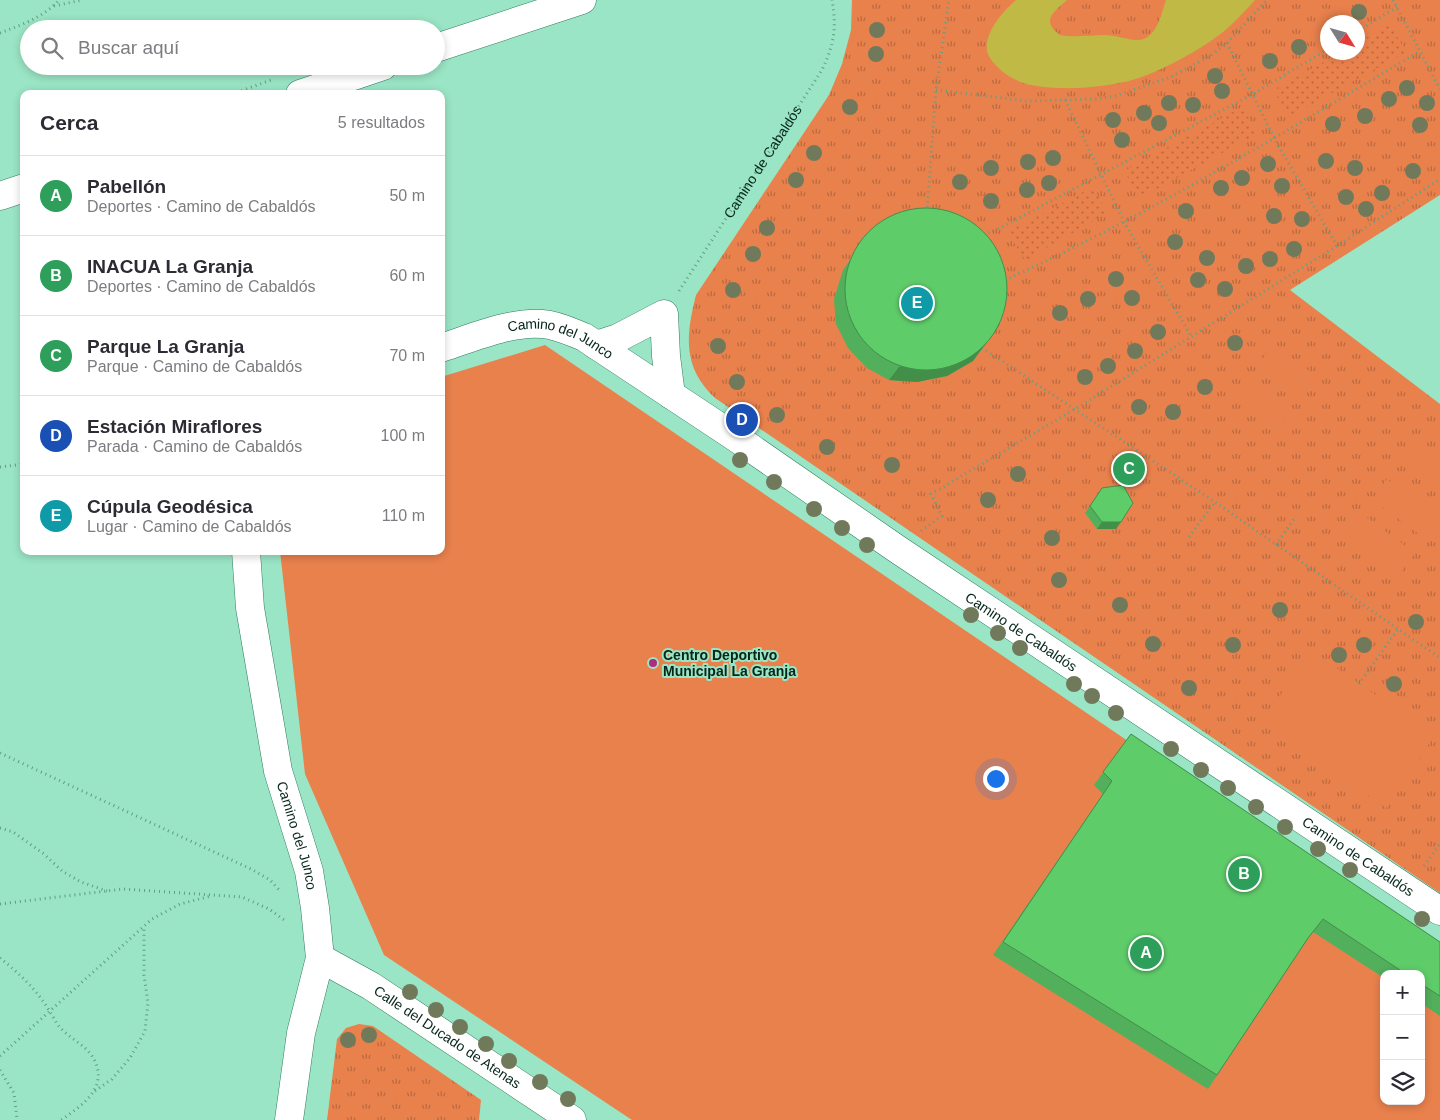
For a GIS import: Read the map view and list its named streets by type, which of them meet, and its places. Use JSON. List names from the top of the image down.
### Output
{
  "streets": {
    "street": ["Camino de Cabaldós", "Camino del Junco", "Calle del Ducado de Atenas"]
  },
  "crossings": [
    ["Camino de Cabaldós", "Camino del Junco"],
    ["Camino del Junco", "Calle del Ducado de Atenas"]
  ],
  "places": ["Centro Deportivo Municipal La Granja"],
  "north": "bottom right",
  "page": {
    "search": "Buscar aquí",
    "heading": ["Cerca", "5 resultados"],
    "list": [
      {
        "mark": "A",
        "name": "Pabellón",
        "note": "Deportes · Camino de Cabaldós",
        "value": "50 m"
      },
      {
        "mark": "B",
        "name": "INACUA La Granja",
        "note": "Deportes · Camino de Cabaldós",
        "value": "60 m"
      },
      {
        "mark": "C",
        "name": "Parque La Granja",
        "note": "Parque · Camino de Cabaldós",
        "value": "70 m"
      },
      {
        "mark": "D",
        "name": "Estación Miraflores",
        "note": "Parada · Camino de Cabaldós",
        "value": "100 m"
      },
      {
        "mark": "E",
        "name": "Cúpula Geodésica",
        "note": "Lugar · Camino de Cabaldós",
        "value": "110 m"
      }
    ],
    "pins": [
      "E",
      "D",
      "C",
      "B",
      "A"
    ],
    "map_buttons": ["+", "−"]
  }
}
